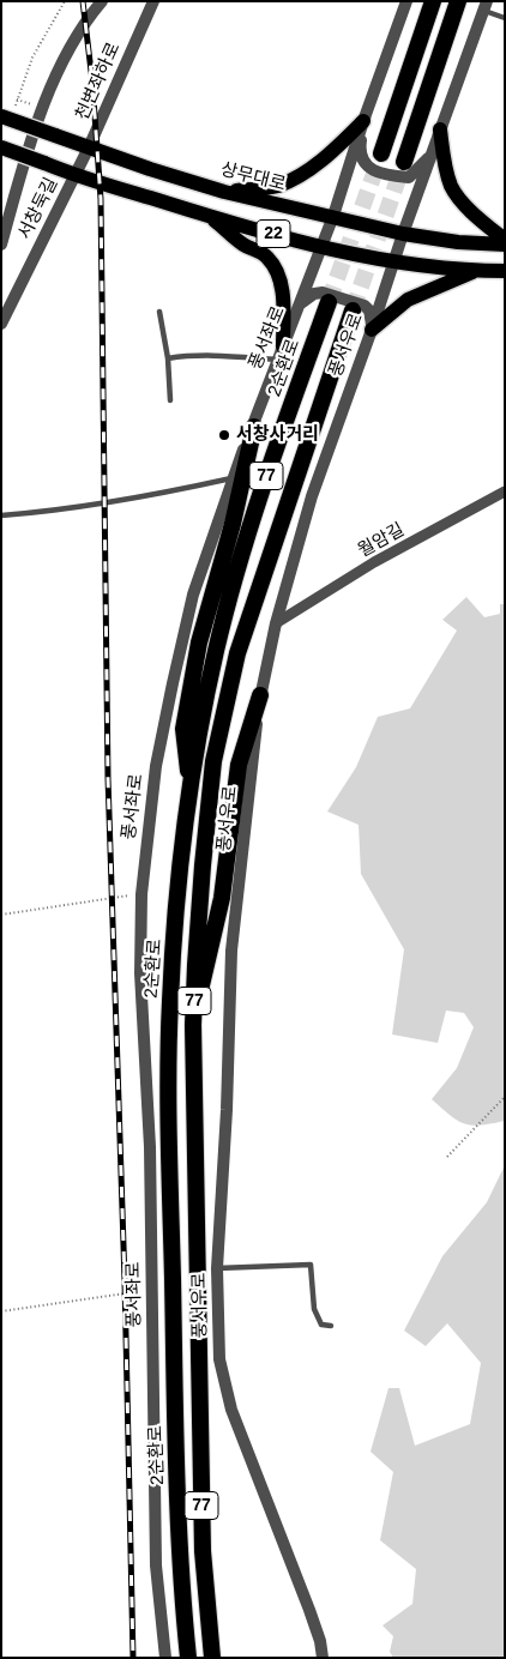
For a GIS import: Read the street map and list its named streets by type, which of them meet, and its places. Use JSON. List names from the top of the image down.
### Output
{
  "streets": {
    "highway": ["2순환로", "77"],
    "main road": ["상무대로", "22"],
    "street": [
      "천변좌하로",
      "서창둑길",
      "풍서좌로",
      "풍서우로",
      "월암길"
    ]
  },
  "crossings": [
    ["천변좌하로", "상무대로"],
    ["천변좌하로", "서창둑길"],
    ["천변좌하로", "22"],
    ["상무대로", "풍서좌로"],
    ["상무대로", "풍서우로"],
    ["서창둑길", "22"],
    ["22", "풍서좌로"],
    ["22", "풍서우로"],
    ["풍서우로", "월암길"]
  ],
  "places": ["서창사거리"]
}
